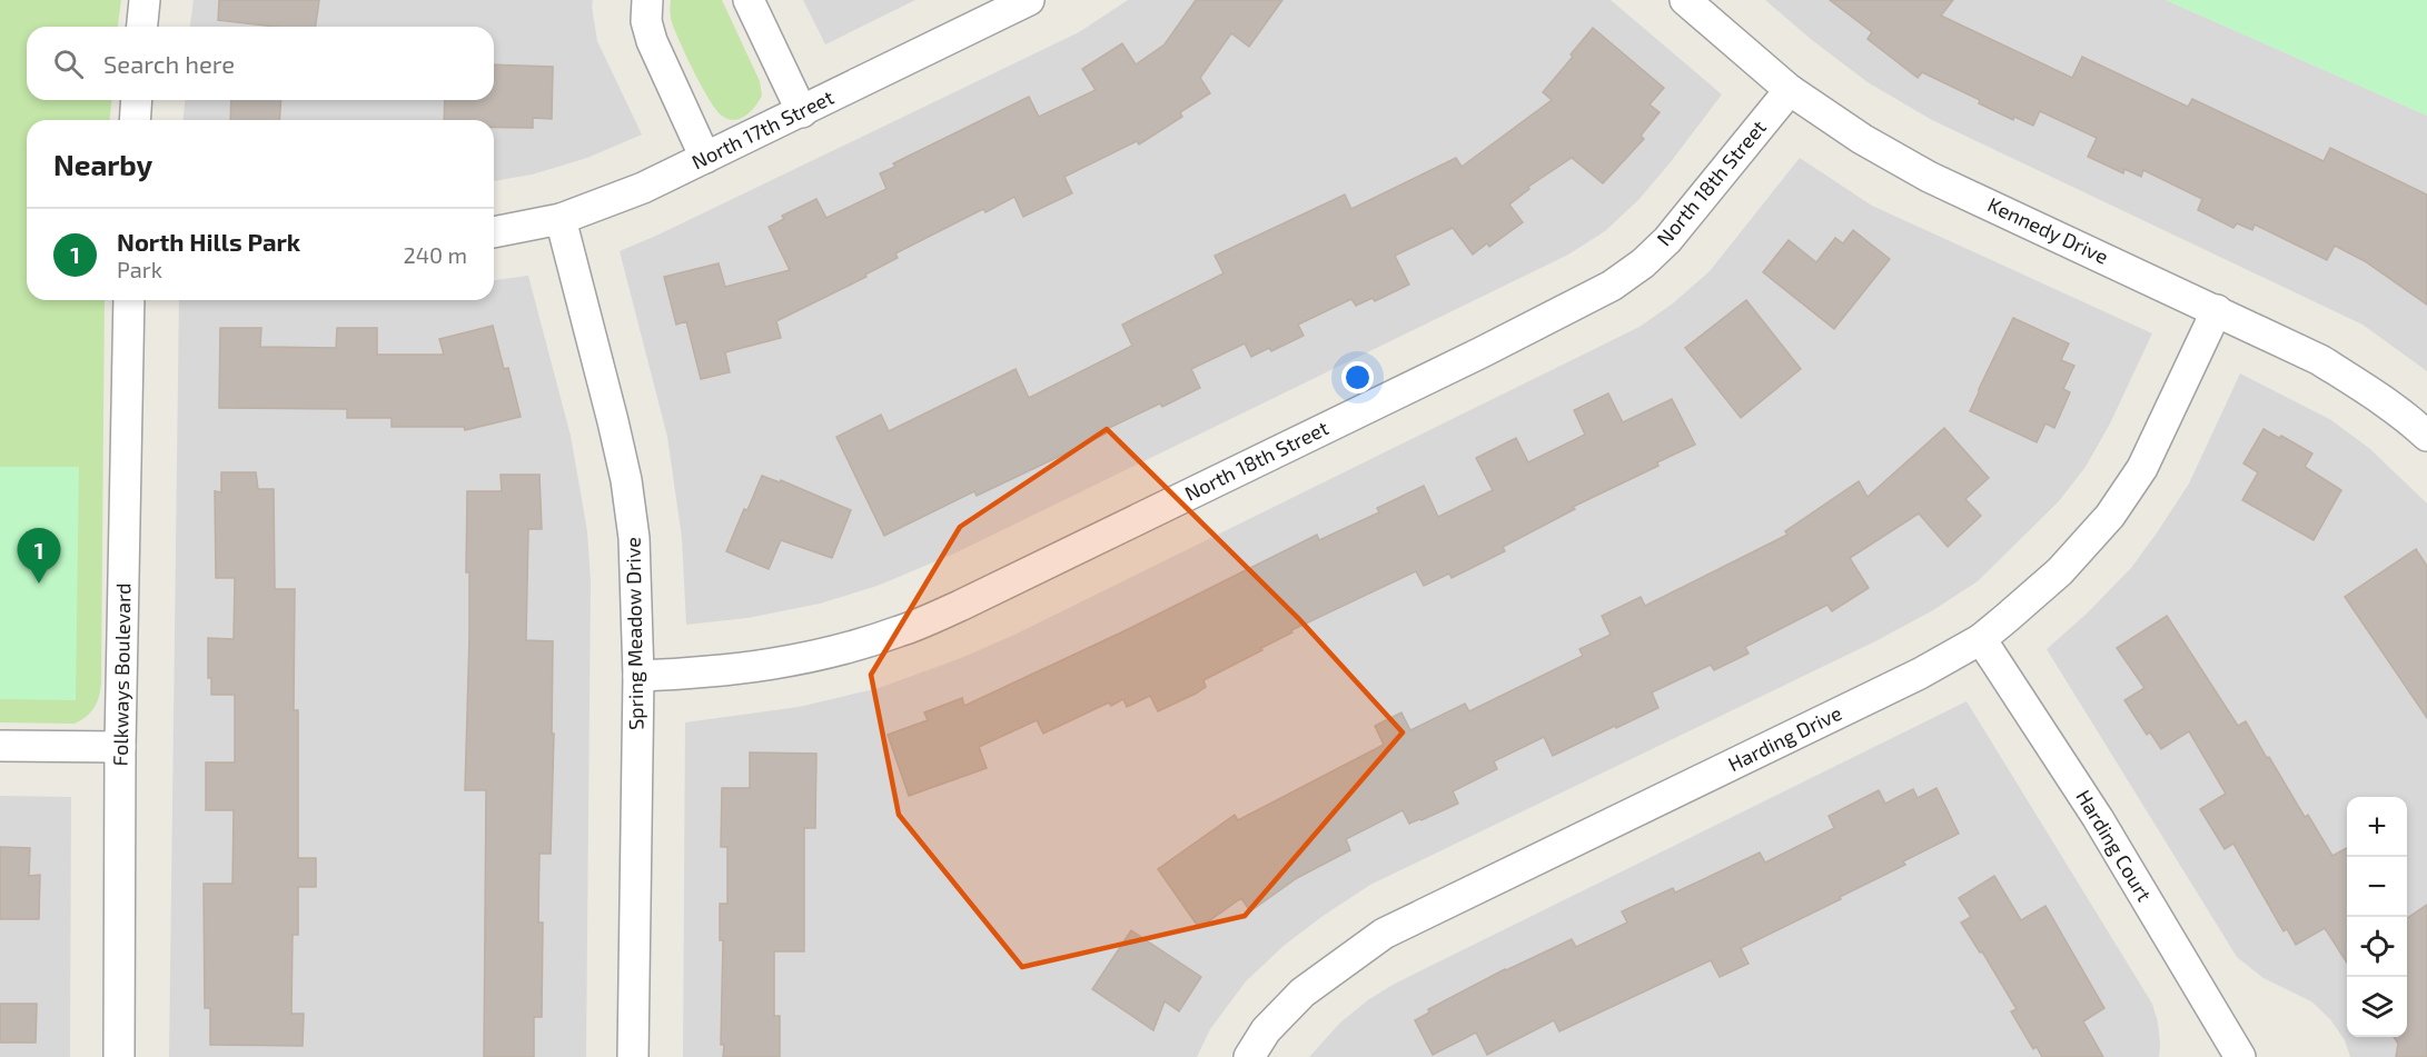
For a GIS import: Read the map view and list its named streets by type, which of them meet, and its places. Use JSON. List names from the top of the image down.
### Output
{
  "streets": {
    "street": [
      "North 17th Street",
      "North 18th Street",
      "Kennedy Drive",
      "Spring Meadow Drive",
      "Folkways Boulevard",
      "Harding Drive",
      "Harding Court"
    ]
  },
  "crossings": [
    ["North 17th Street", "Spring Meadow Drive"],
    ["North 18th Street", "Kennedy Drive"],
    ["North 18th Street", "Spring Meadow Drive"],
    ["Kennedy Drive", "Harding Drive"],
    ["Harding Drive", "Harding Court"]
  ],
  "page": {
    "search": "Search here",
    "heading": "Nearby",
    "list": [
      {
        "mark": "1",
        "name": "North Hills Park",
        "note": "Park",
        "value": "240 m"
      }
    ],
    "pins": "1",
    "map_buttons": ["+", "−"]
  }
}
